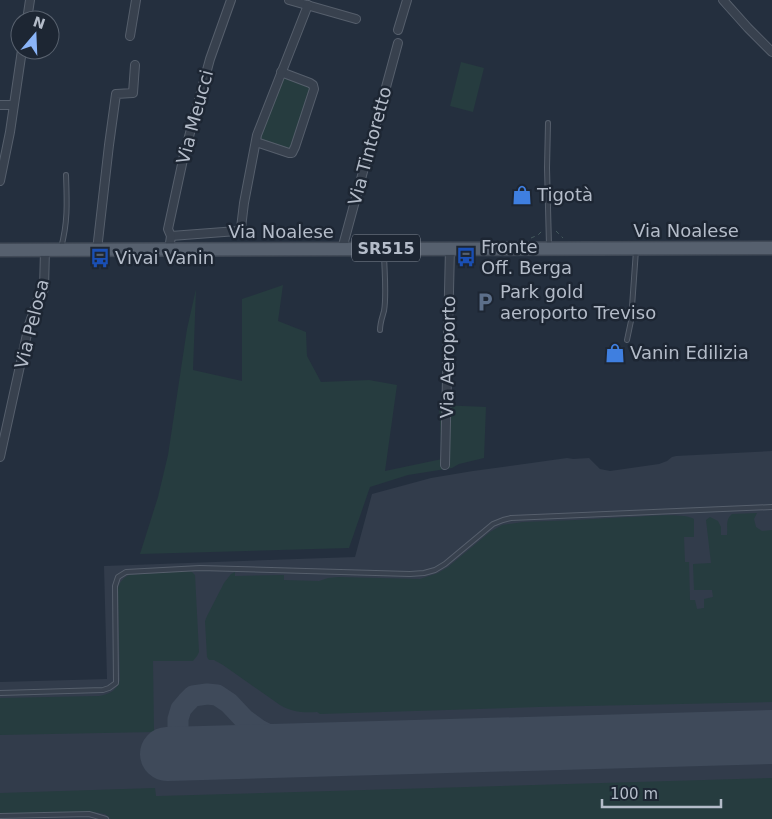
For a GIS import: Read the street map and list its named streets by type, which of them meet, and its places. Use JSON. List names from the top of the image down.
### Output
{
  "streets": {
    "main road": ["Via Noalese", "SR515"],
    "street": [
      "Via Meucci",
      "Via Tintoretto",
      "Via Pelosa",
      "Via Aeroporto"
    ]
  },
  "crossings": [
    ["Via Meucci", "Via Noalese"],
    ["Via Tintoretto", "Via Noalese"],
    ["Via Noalese", "Via Pelosa"],
    ["Via Noalese", "Via Aeroporto"]
  ],
  "places": {
    "shop": ["Tigotà", "Vanin Edilizia"],
    "bus stop": ["Fronte Off. Berga", "Vivai Vanin"],
    "parking": ["Park gold aeroporto Treviso"]
  },
  "scale_bar": "100 m",
  "north": "top"
}
